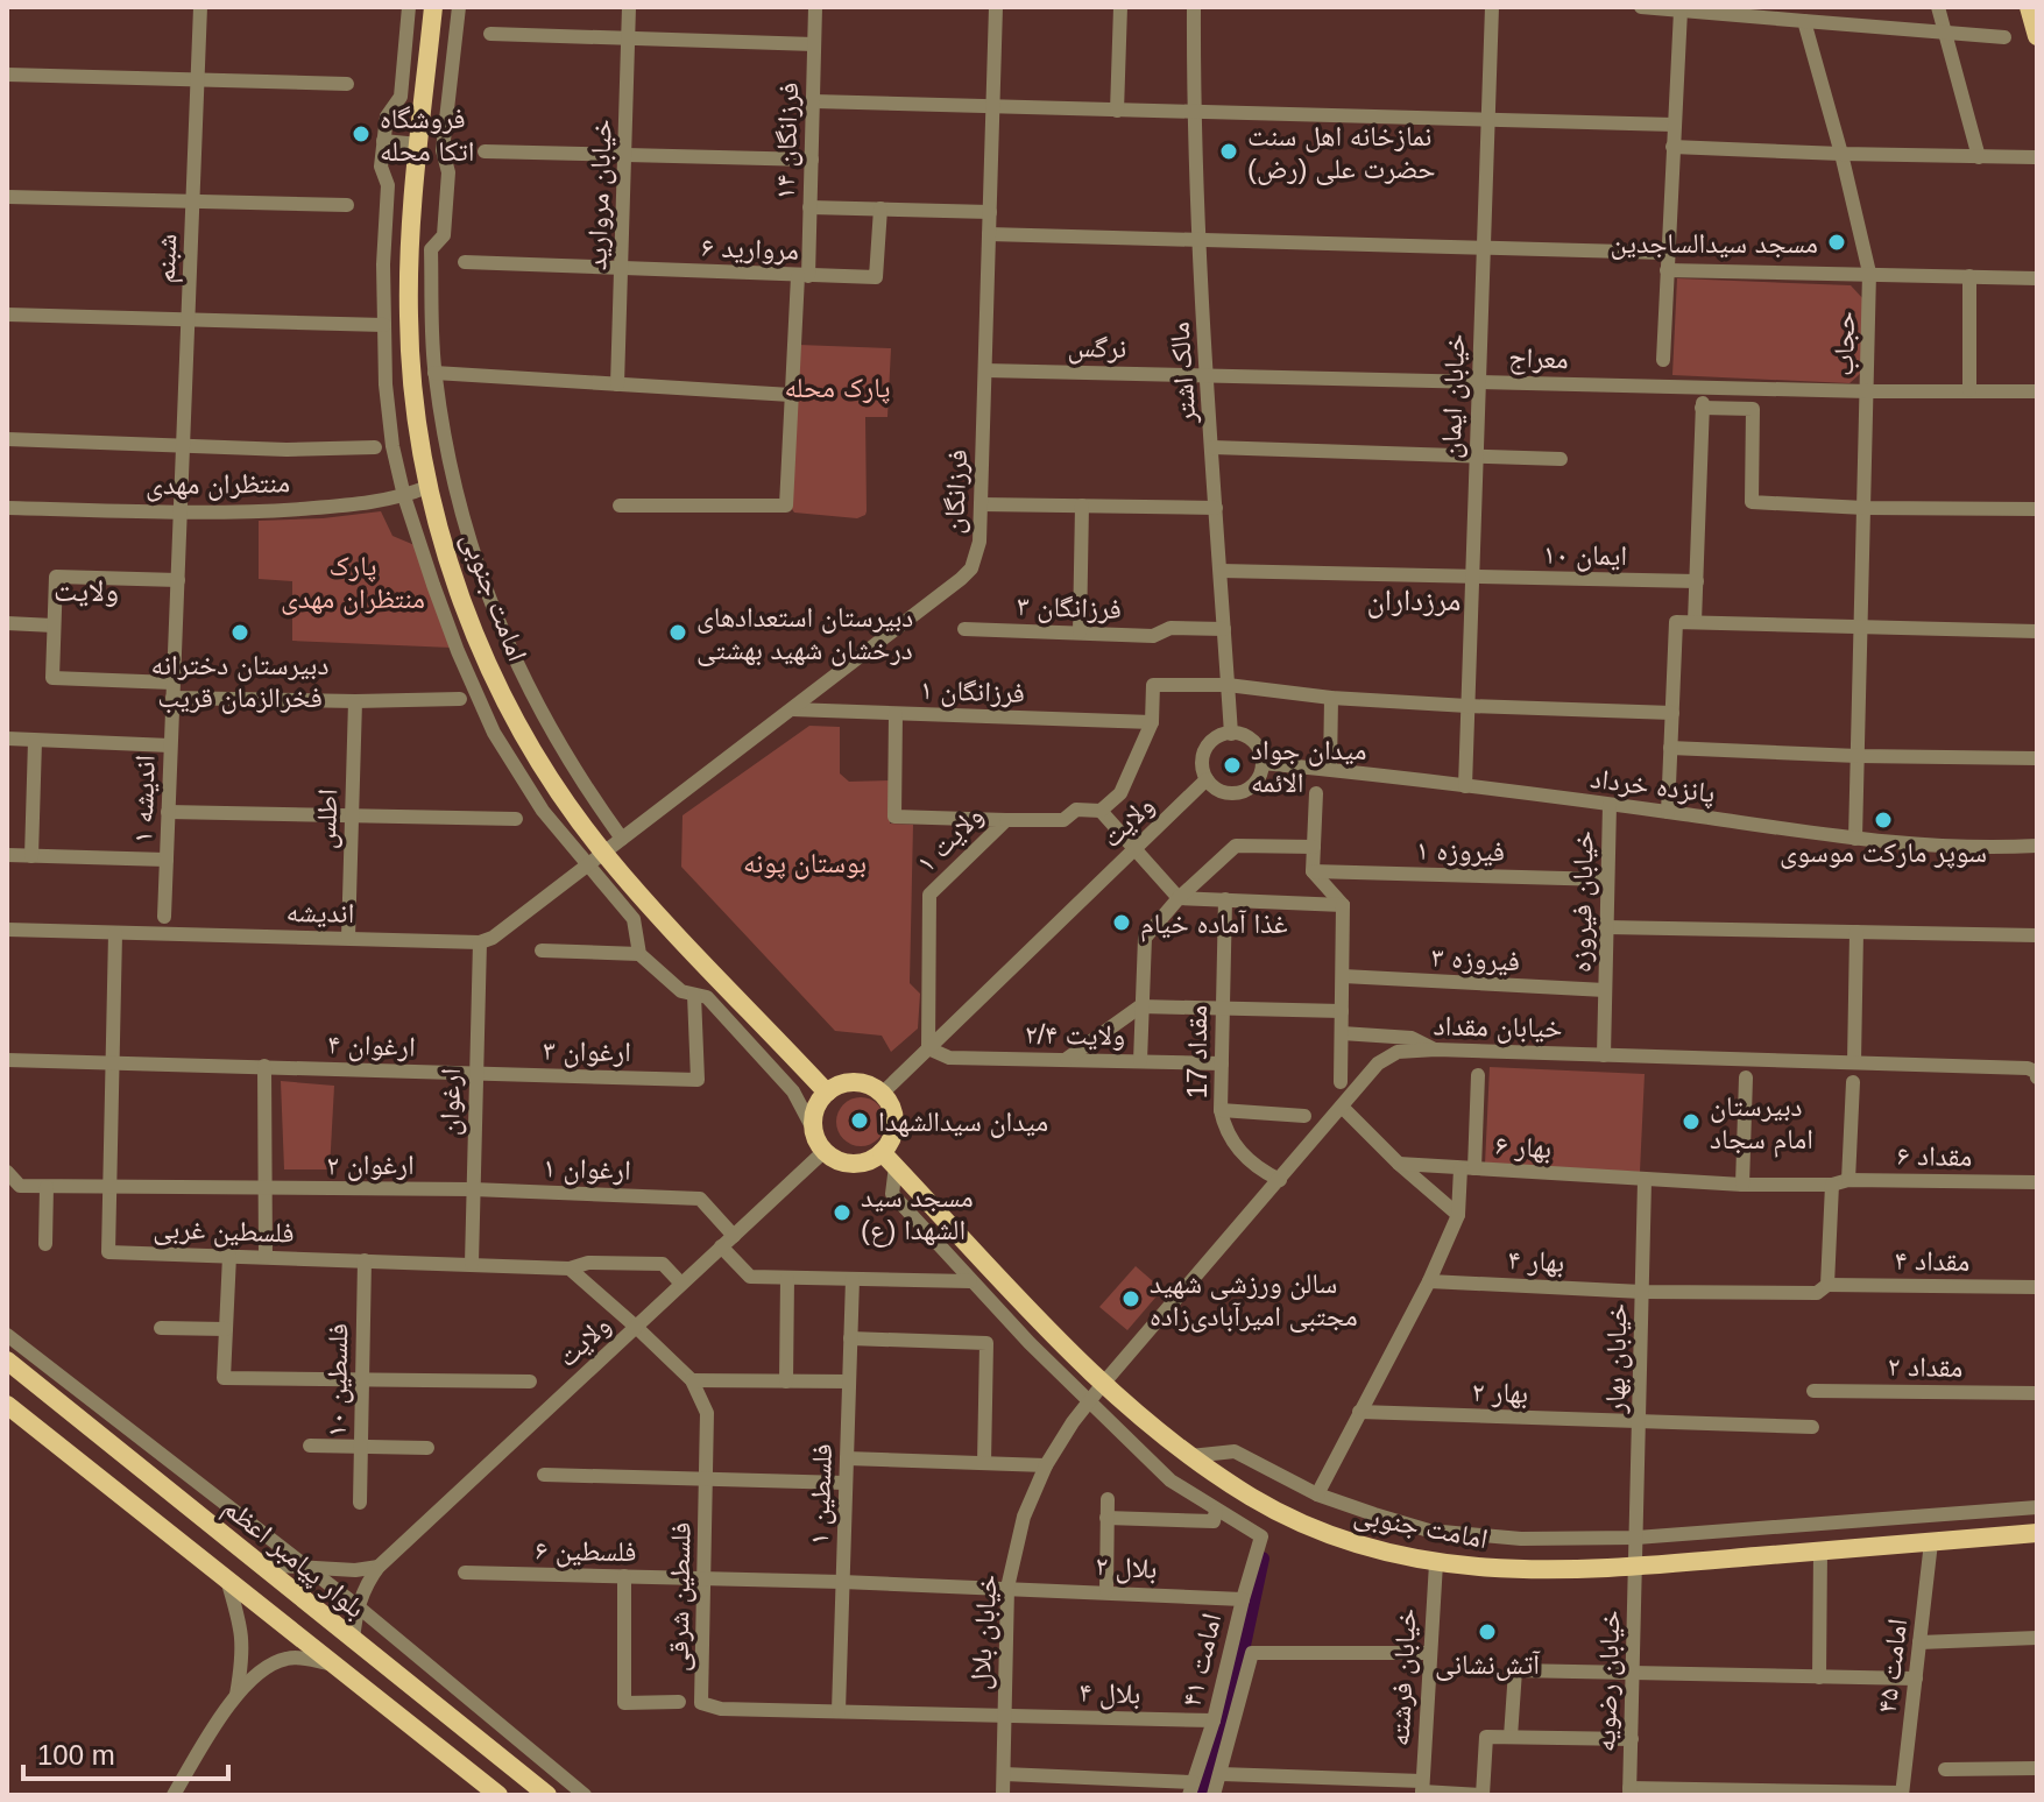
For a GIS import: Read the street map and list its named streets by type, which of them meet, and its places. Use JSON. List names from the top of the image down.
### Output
{
  "streets": {
    "main road": ["امامت جنوبی", "بلوار پیامبر اعظم"],
    "street": [
      "فرزانگان ۱۴",
      "خیابان مروارید",
      "مروارید ۶",
      "شبنم",
      "حجاب",
      "نرگس",
      "معراج",
      "مالک اشتر",
      "خیابان ایمان",
      "منتظران مهدی",
      "فرزانگان",
      "ایمان ۱۰",
      "فرزانگان ۳",
      "فرزانگان ۱",
      "پانزده خرداد",
      "اندیشه ۱",
      "اطلس",
      "ولایت",
      "ولایت ۱",
      "فیروزه ۱",
      "خیابان فیروزه",
      "اندیشه",
      "فیروزه ۳",
      "خیابان مقداد",
      "ولایت ۲/۴",
      "ارغوان ۴",
      "ارغوان ۳",
      "مقداد 17",
      "ارغوان",
      "بهار ۶",
      "مقداد ۶",
      "ارغوان ۲",
      "ارغوان ۱",
      "فلسطین غربی",
      "بهار ۴",
      "مقداد ۴",
      "خیابان بهار",
      "مقداد ۲",
      "فلسطین ۱۰",
      "بهار ۲",
      "فلسطین ۱",
      "فلسطین ۶",
      "بلال ۲",
      "فلسطین شرقی",
      "خیابان بلال",
      "امامت ۴۱",
      "امامت ۴۵",
      "خیابان فرشته",
      "خیابان رضویه",
      "بلال ۴"
    ]
  },
  "crossings": [
    ["فرزانگان ۱۴", "مروارید ۶"],
    ["خیابان مروارید", "مروارید ۶"],
    ["شبنم", "منتظران مهدی"],
    ["شبنم", "اندیشه ۱"],
    ["حجاب", "معراج"],
    ["حجاب", "پانزده خرداد"],
    ["نرگس", "معراج"],
    ["نرگس", "مالک اشتر"],
    ["نرگس", "فرزانگان"],
    ["معراج", "مالک اشتر"],
    ["معراج", "خیابان ایمان"],
    ["مالک اشتر", "ایمان ۱۰"],
    ["مالک اشتر", "فرزانگان ۳"],
    ["مالک اشتر", "پانزده خرداد"],
    ["مالک اشتر", "ولایت"],
    ["خیابان ایمان", "ایمان ۱۰"],
    ["خیابان ایمان", "پانزده خرداد"],
    ["منتظران مهدی", "امامت جنوبی"],
    ["فرزانگان", "امامت جنوبی"],
    ["فرزانگان", "فرزانگان ۱"],
    ["امامت جنوبی", "ولایت"],
    ["امامت جنوبی", "خیابان مقداد"],
    ["امامت جنوبی", "خیابان بهار"],
    ["امامت جنوبی", "خیابان بلال"],
    ["امامت جنوبی", "امامت ۴۵"],
    ["امامت جنوبی", "خیابان فرشته"],
    ["امامت جنوبی", "خیابان رضویه"],
    ["فرزانگان ۱", "ولایت ۱"],
    ["پانزده خرداد", "ولایت"],
    ["پانزده خرداد", "خیابان فیروزه"],
    ["اطلس", "اندیشه"],
    ["ولایت", "ولایت ۱"],
    ["ولایت", "ولایت ۲/۴"],
    ["ولایت", "ارغوان ۱"],
    ["ولایت", "فلسطین غربی"],
    ["ولایت", "فلسطین شرقی"],
    ["ولایت ۱", "ولایت ۲/۴"],
    ["فیروزه ۱", "خیابان فیروزه"],
    ["خیابان فیروزه", "فیروزه ۳"],
    ["خیابان فیروزه", "خیابان مقداد"],
    ["اندیشه", "ارغوان"],
    ["اندیشه", "فلسطین غربی"],
    ["خیابان مقداد", "مقداد 17"],
    ["خیابان مقداد", "خیابان بلال"],
    ["ولایت ۲/۴", "مقداد 17"],
    ["ارغوان ۴", "ارغوان ۳"],
    ["ارغوان ۴", "ارغوان"],
    ["ارغوان ۴", "فلسطین غربی"],
    ["ارغوان ۳", "ارغوان"],
    ["ارغوان", "ارغوان ۲"],
    ["ارغوان", "ارغوان ۱"],
    ["ارغوان", "فلسطین غربی"],
    ["بهار ۶", "مقداد ۶"],
    ["بهار ۶", "خیابان بهار"],
    ["ارغوان ۲", "ارغوان ۱"],
    ["ارغوان ۲", "فلسطین غربی"],
    ["فلسطین غربی", "فلسطین ۱۰"],
    ["بهار ۴", "مقداد ۴"],
    ["بهار ۴", "خیابان بهار"],
    ["خیابان بهار", "بهار ۲"],
    ["خیابان بهار", "خیابان رضویه"],
    ["فلسطین ۱", "فلسطین ۶"],
    ["فلسطین ۱", "بلال ۲"],
    ["فلسطین ۱", "فلسطین شرقی"],
    ["فلسطین ۶", "بلال ۲"],
    ["فلسطین ۶", "فلسطین شرقی"],
    ["بلال ۲", "خیابان بلال"],
    ["بلال ۲", "امامت ۴۱"],
    ["فلسطین شرقی", "خیابان بلال"],
    ["فلسطین شرقی", "بلال ۴"],
    ["خیابان بلال", "بلال ۴"],
    ["امامت ۴۱", "بلال ۴"]
  ],
  "districts": ["ولایت", "مرزداران"],
  "parks": ["پارک محله", "پارک منتظران مهدی", "بوستان پونه"],
  "places": [
    "فروشگاه اتکا محله",
    "نمازخانه اهل سنت حضرت علی (رض)",
    "مسجد سیدالساجدین",
    "دبیرستان دخترانه فخرالزمان قریب",
    "دبیرستان استعدادهای درخشان شهید بهشتی",
    "میدان جواد الائمه",
    "سوپر مارکت موسوی",
    "غذا آماده خیام",
    "میدان سیدالشهدا",
    "دبیرستان امام سجاد",
    "مسجد سید الشهدا (ع)",
    "سالن ورزشی شهید مجتبی امیرآبادی‌زاده",
    "آتش‌نشانی"
  ],
  "scale_bar": "100 m"
}
